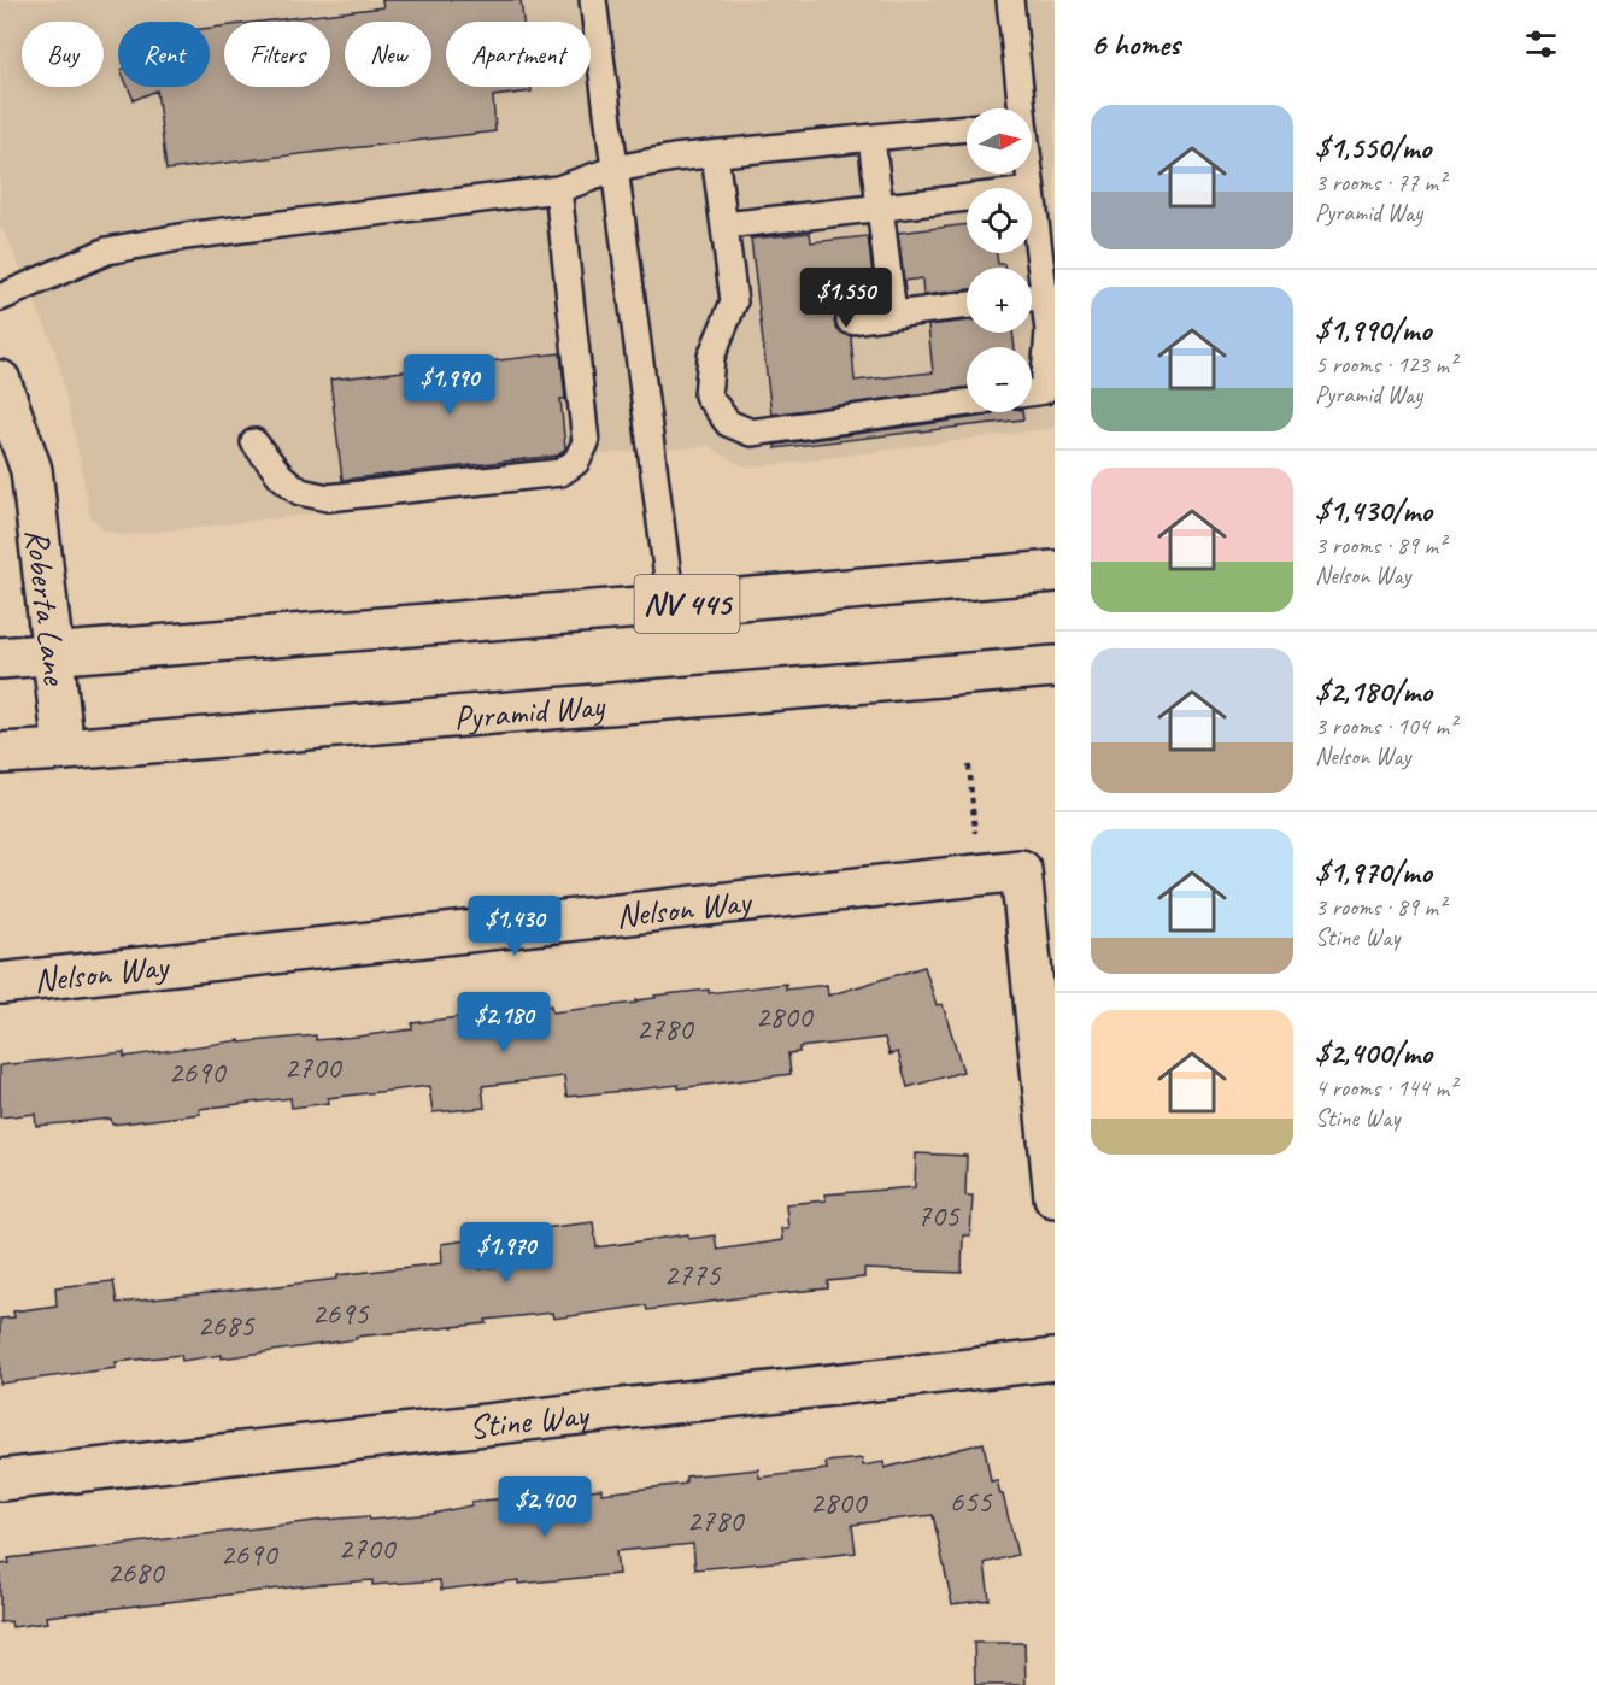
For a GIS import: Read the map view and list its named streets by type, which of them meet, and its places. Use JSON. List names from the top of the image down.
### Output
{
  "streets": {
    "street": [
      "NV 445",
      "Roberta Lane",
      "Pyramid Way",
      "Nelson Way",
      "Stine Way"
    ]
  },
  "crossings": [
    ["NV 445", "Roberta Lane"],
    ["Roberta Lane", "Pyramid Way"]
  ],
  "house_numbers": [
    "2800",
    "2780",
    "2700",
    "2690",
    "705",
    "2775",
    "2695",
    "2685",
    "655",
    "2800",
    "2780",
    "2700",
    "2690",
    "2680"
  ],
  "north": "right",
  "page": {
    "heading": "6 homes",
    "chip": [
      "Buy",
      "Rent",
      "Filters",
      "New",
      "Apartment"
    ],
    "list": [
      {
        "name": "$1,550/mo",
        "note": "3 rooms · 77 m² · Pyramid Way"
      },
      {
        "name": "$1,990/mo",
        "note": "5 rooms · 123 m² · Pyramid Way"
      },
      {
        "name": "$1,430/mo",
        "note": "3 rooms · 89 m² · Nelson Way"
      },
      {
        "name": "$2,180/mo",
        "note": "3 rooms · 104 m² · Nelson Way"
      },
      {
        "name": "$1,970/mo",
        "note": "3 rooms · 89 m² · Stine Way"
      },
      {
        "name": "$2,400/mo",
        "note": "4 rooms · 144 m² · Stine Way"
      }
    ],
    "map_buttons": ["+", "−"],
    "price": [
      "$1,550",
      "$1,990",
      "$1,430",
      "$2,180",
      "$1,970",
      "$2,400"
    ]
  }
}
